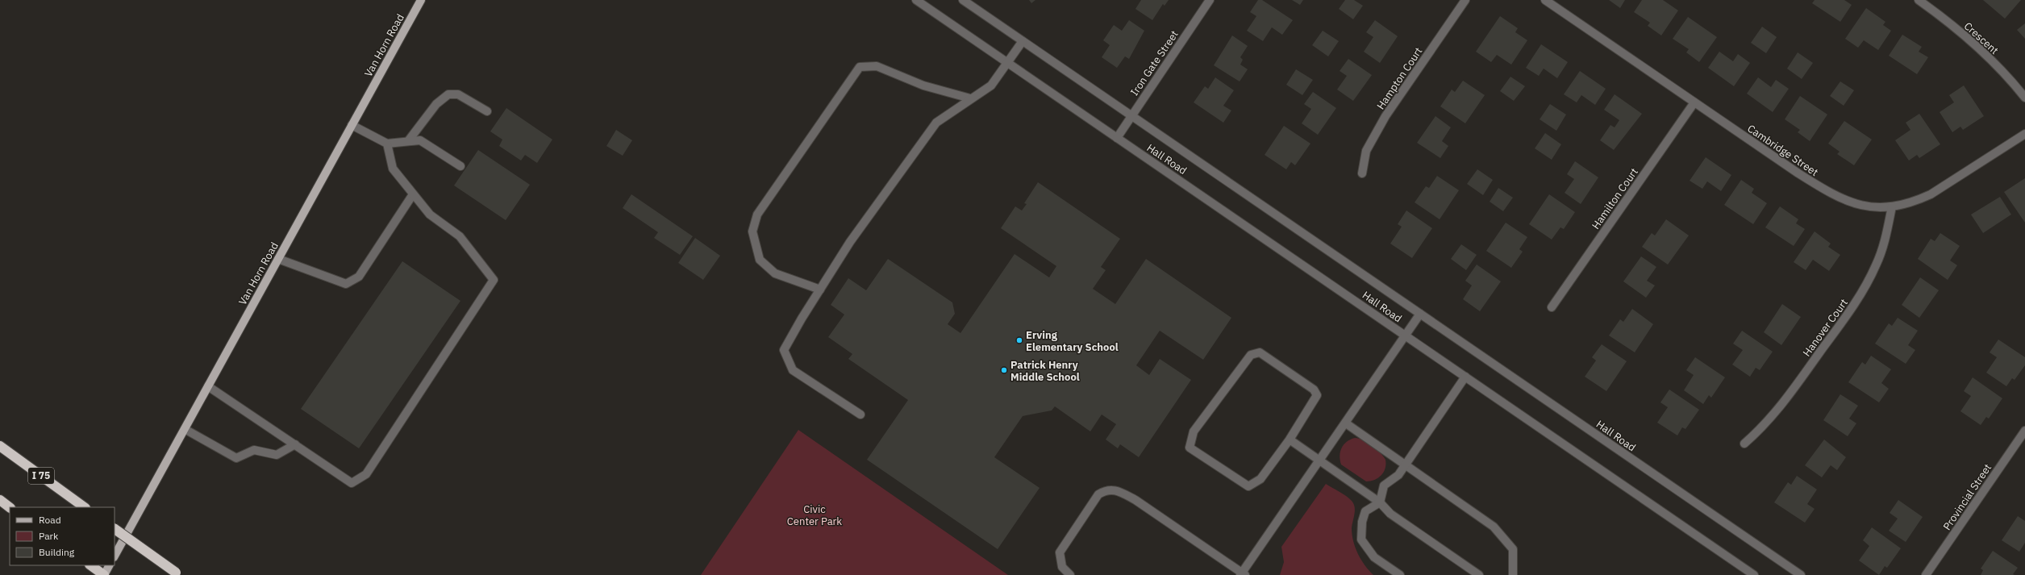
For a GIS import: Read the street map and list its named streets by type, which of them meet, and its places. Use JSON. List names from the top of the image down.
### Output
{
  "streets": {
    "highway": ["I 75"],
    "main road": ["Van Horn Road"],
    "street": [
      "Crescent",
      "Iron Gate Street",
      "Hampton Court",
      "Cambridge Street",
      "Hall Road",
      "Hamilton Court",
      "Hanover Court",
      "Provincial Street"
    ]
  },
  "crossings": [
    ["Iron Gate Street", "Hall Road"],
    ["Cambridge Street", "Hamilton Court"],
    ["Cambridge Street", "Hanover Court"]
  ],
  "parks": ["Civic Center Park"],
  "places": ["Erving Elementary School", "Patrick Henry Middle School"],
  "legend": ["Road", "Park", "Building"]
}
